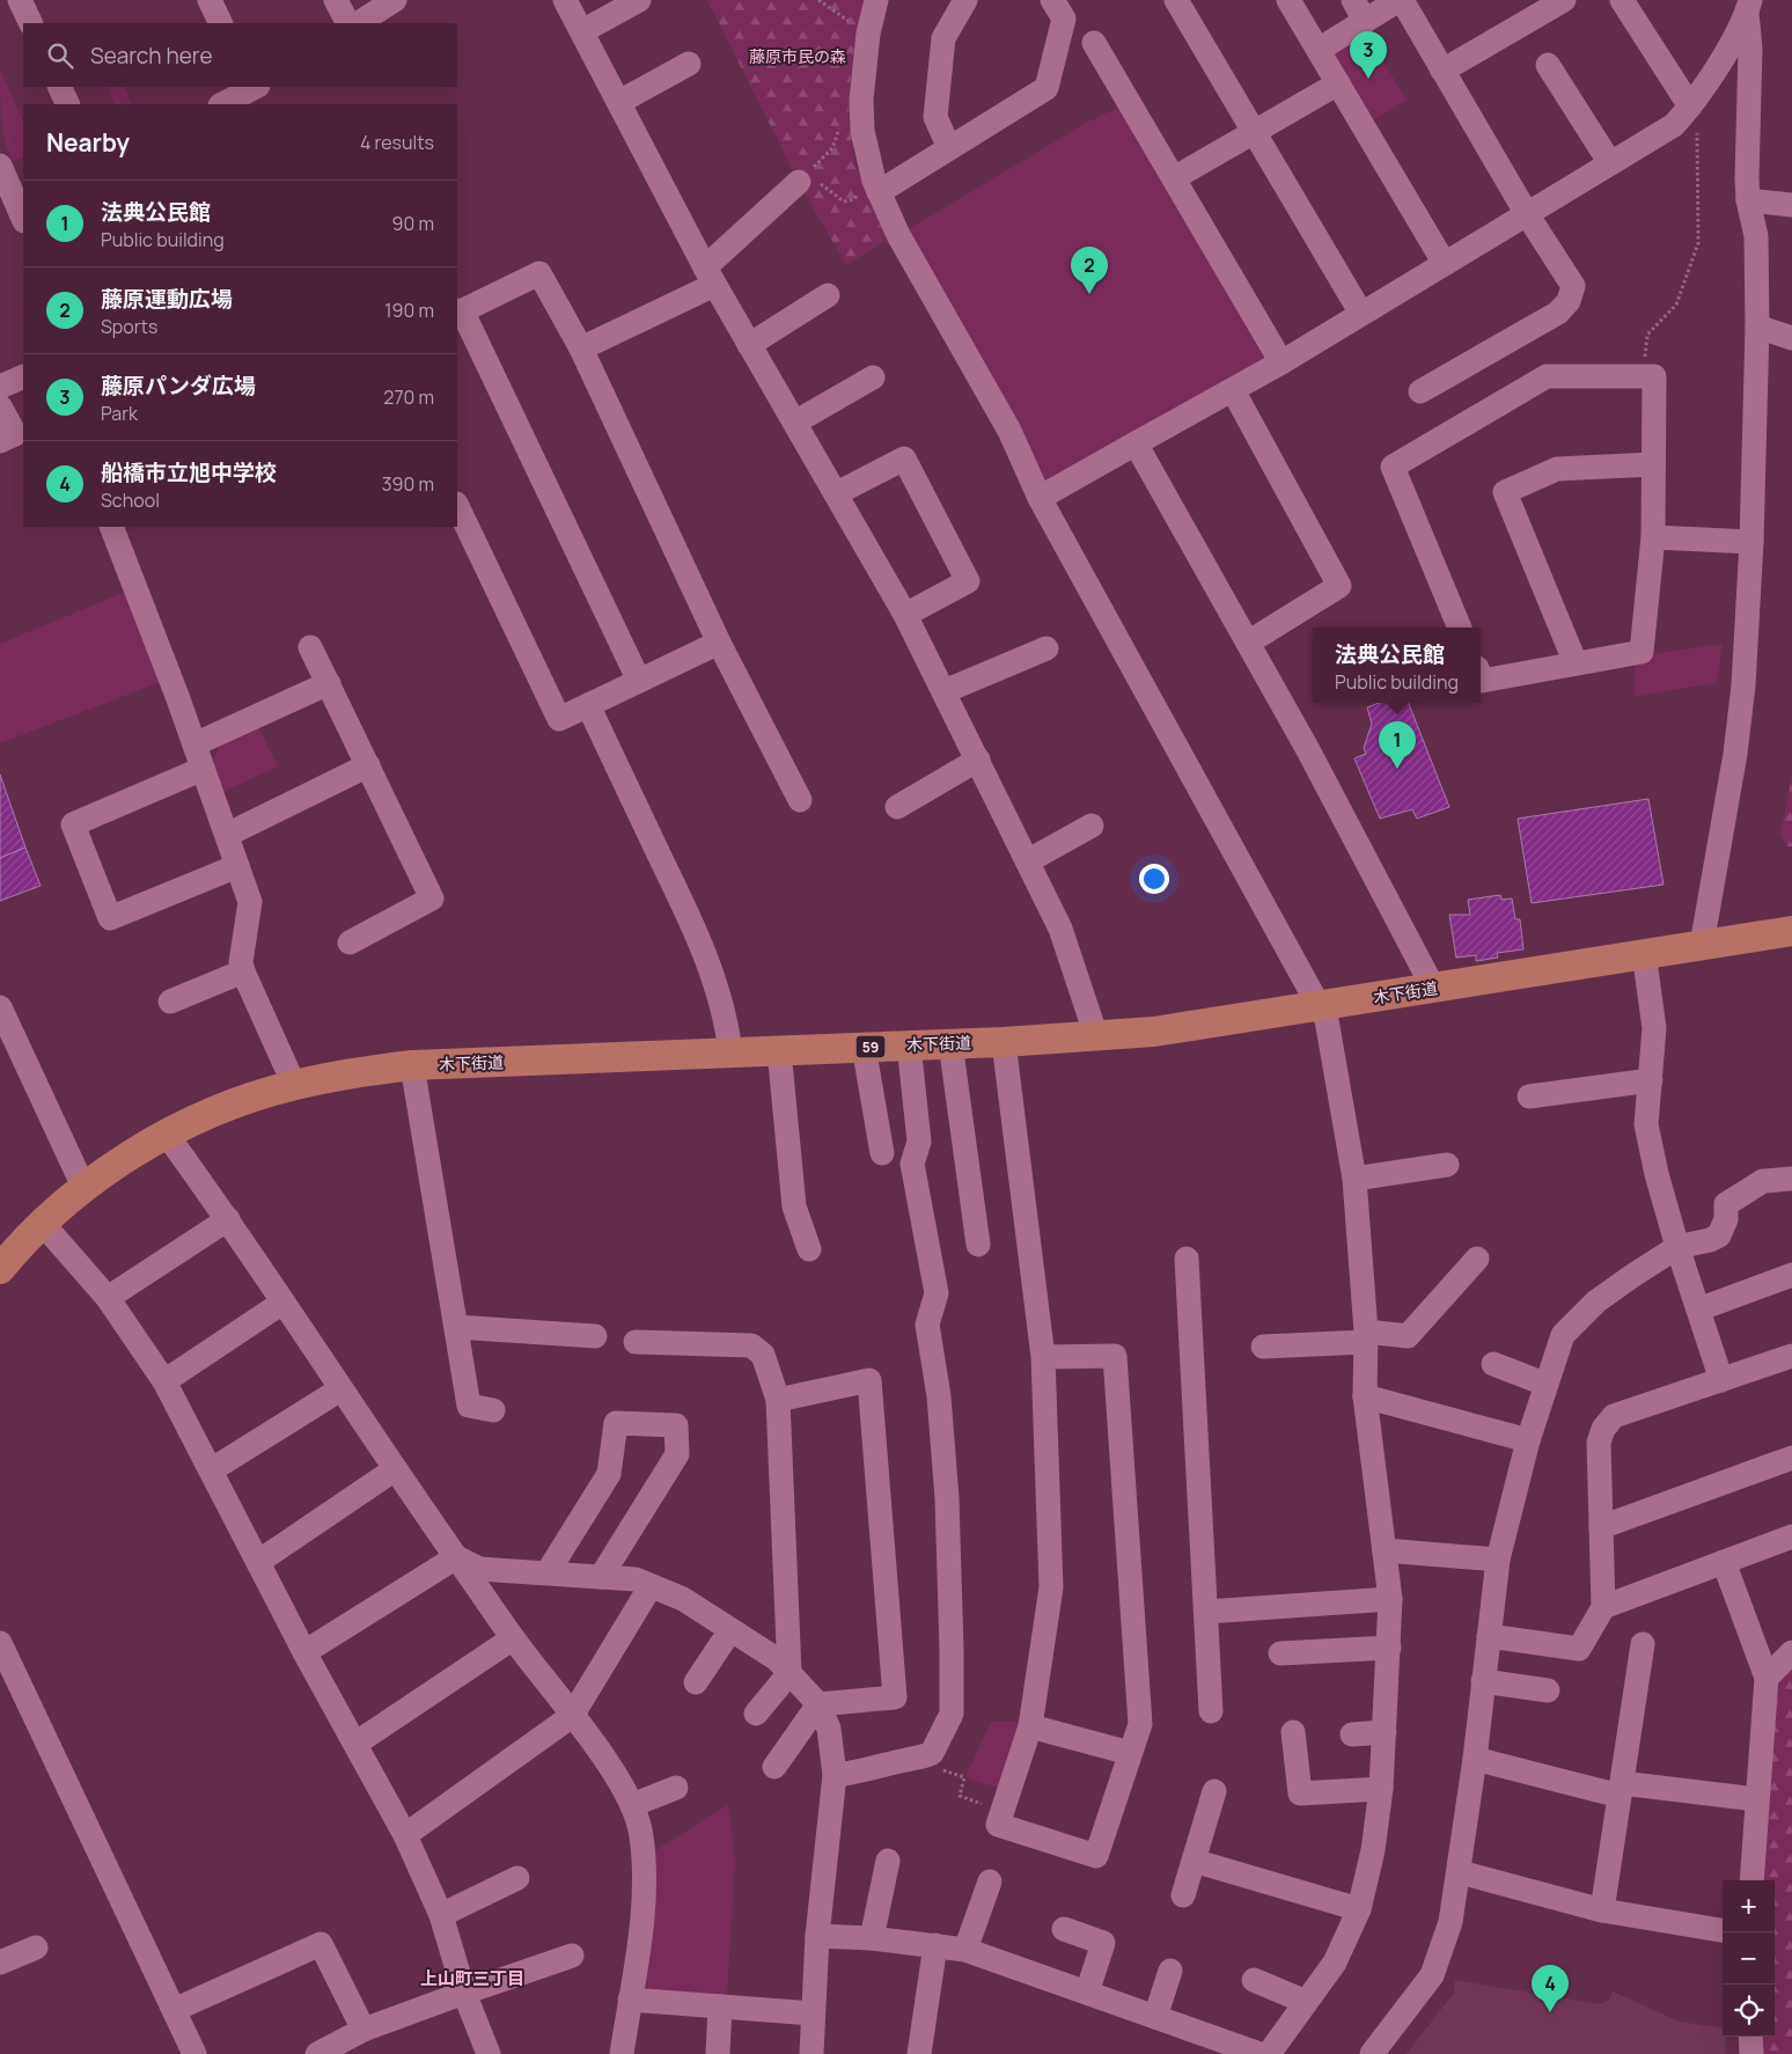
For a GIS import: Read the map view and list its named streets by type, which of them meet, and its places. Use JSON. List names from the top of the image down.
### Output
{
  "streets": {
    "main road": ["木下街道", "59"]
  },
  "districts": ["上山町三丁目"],
  "parks": ["藤原市民の森"],
  "page": {
    "search": "Search here",
    "pins": [
      "3",
      "2",
      "1",
      "4"
    ],
    "heading": ["Nearby", "4 results"],
    "list": [
      {
        "mark": "1",
        "name": "法典公民館",
        "note": "Public building",
        "value": "90 m"
      },
      {
        "mark": "2",
        "name": "藤原運動広場",
        "note": "Sports",
        "value": "190 m"
      },
      {
        "mark": "3",
        "name": "藤原パンダ広場",
        "note": "Park",
        "value": "270 m"
      },
      {
        "mark": "4",
        "name": "船橋市立旭中学校",
        "note": "School",
        "value": "390 m"
      }
    ],
    "popup": ["法典公民館", "Public building"],
    "map_buttons": ["+", "−"]
  }
}
